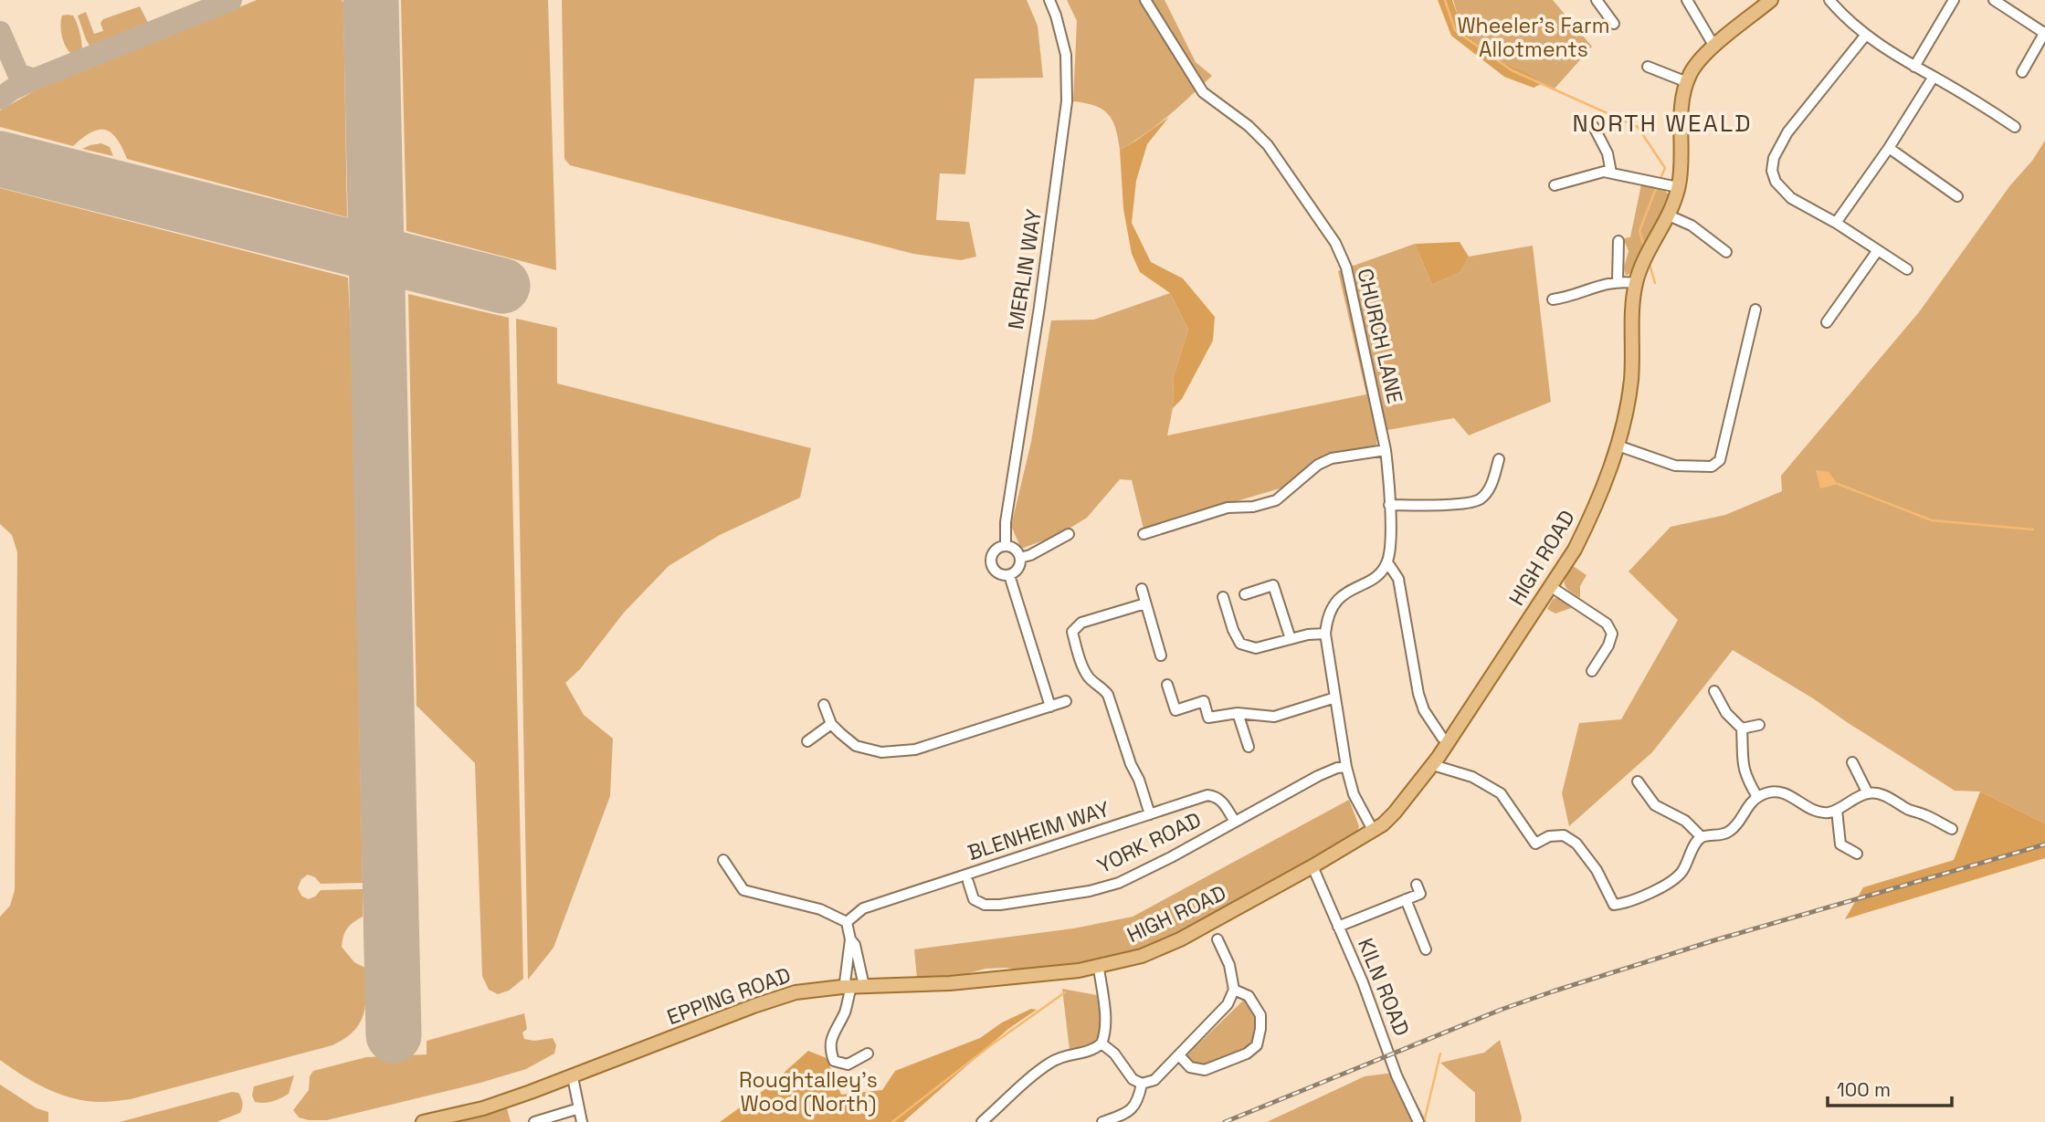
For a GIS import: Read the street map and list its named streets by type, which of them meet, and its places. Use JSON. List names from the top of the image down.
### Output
{
  "streets": {
    "main road": ["HIGH ROAD", "EPPING ROAD"],
    "street": [
      "MERLIN WAY",
      "CHURCH LANE",
      "BLENHEIM WAY",
      "YORK ROAD",
      "KILN ROAD"
    ]
  },
  "crossings": [
    ["HIGH ROAD", "KILN ROAD"],
    ["HIGH ROAD", "EPPING ROAD"],
    ["BLENHEIM WAY", "YORK ROAD"]
  ],
  "districts": ["NORTH WEALD"],
  "parks": ["Wheeler's Farm Allotments", "Roughtalley's Wood (North)"],
  "scale_bar": "100 m"
}
